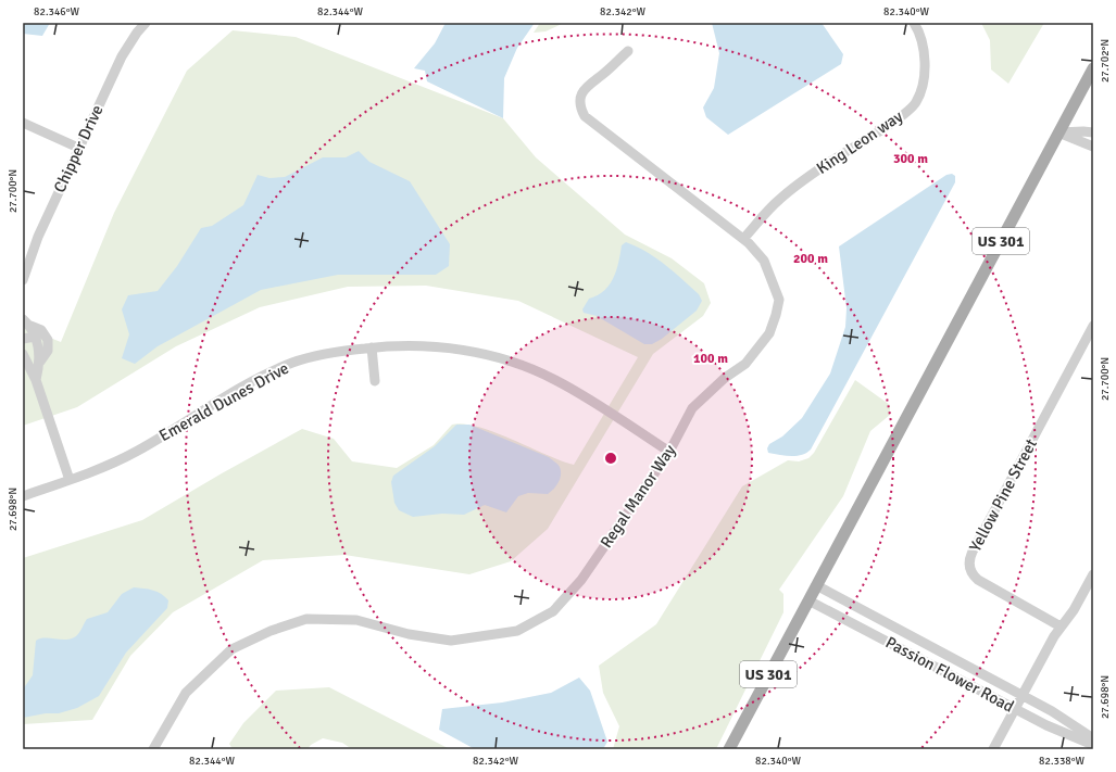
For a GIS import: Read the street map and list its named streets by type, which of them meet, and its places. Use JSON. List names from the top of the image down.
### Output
{
  "streets": {
    "main road": ["US 301"],
    "street": [
      "King Leon way",
      "Chipper Drive",
      "Emerald Dunes Drive",
      "Yellow Pine Street",
      "Regal Manor Way",
      "Passion Flower Road"
    ]
  },
  "crossings": [
    ["King Leon way", "Regal Manor Way"],
    ["US 301", "Passion Flower Road"],
    ["Emerald Dunes Drive", "Regal Manor Way"]
  ],
  "coordinates": [
    "82.346°W",
    "82.344°W",
    "82.342°W",
    "82.340°W",
    "27.702°N",
    "27.700°N",
    "27.698°N",
    "82.338°W"
  ],
  "rings": ["300 m", "200 m", "100 m"]
}
